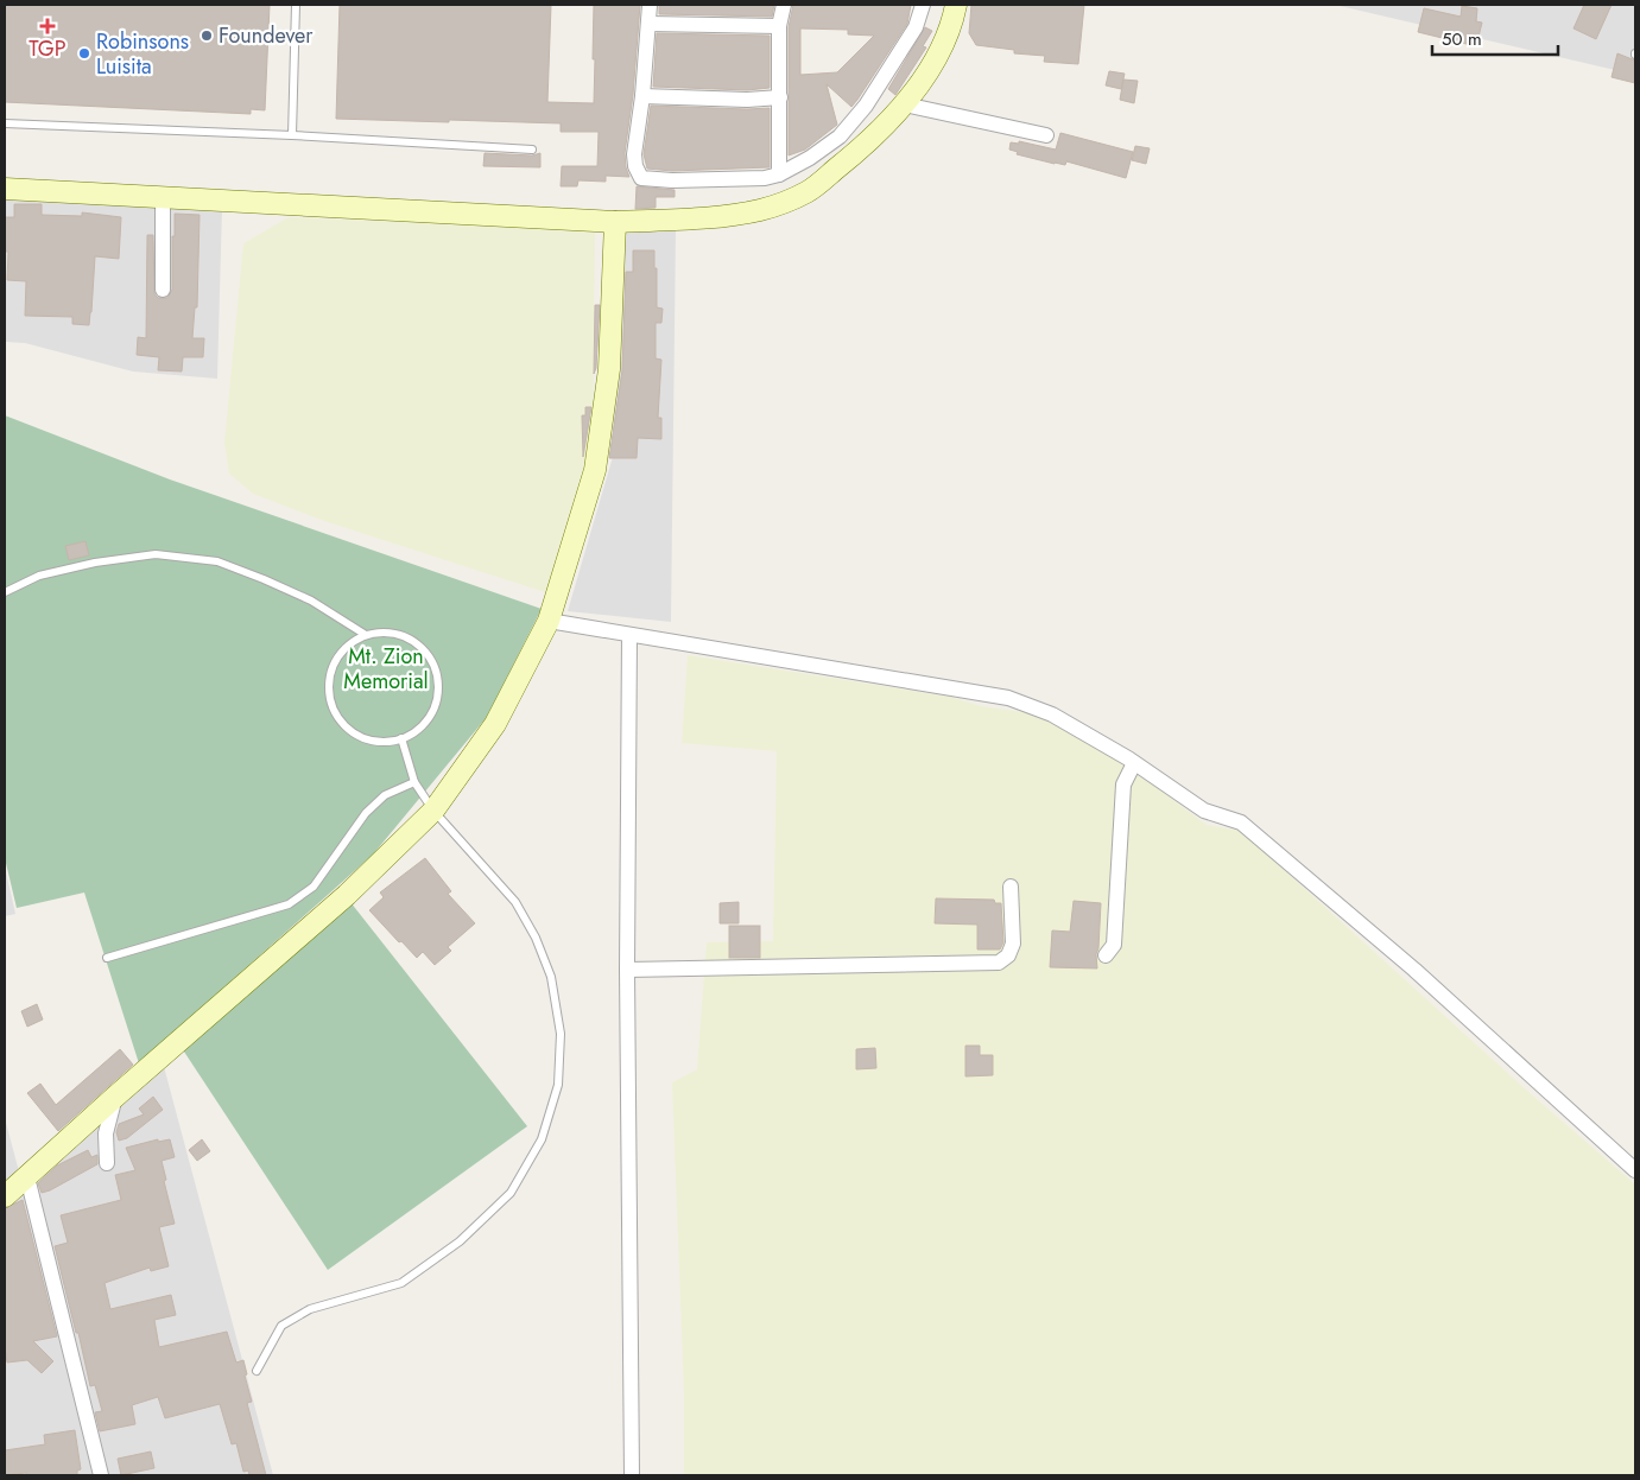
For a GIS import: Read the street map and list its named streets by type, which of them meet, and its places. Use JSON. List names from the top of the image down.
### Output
{
  "parks": ["Mt. Zion Memorial"],
  "places": {
    "health": ["TGP"],
    "other": ["Foundever", "Robinsons Luisita"]
  },
  "scale_bar": "50 m"
}
